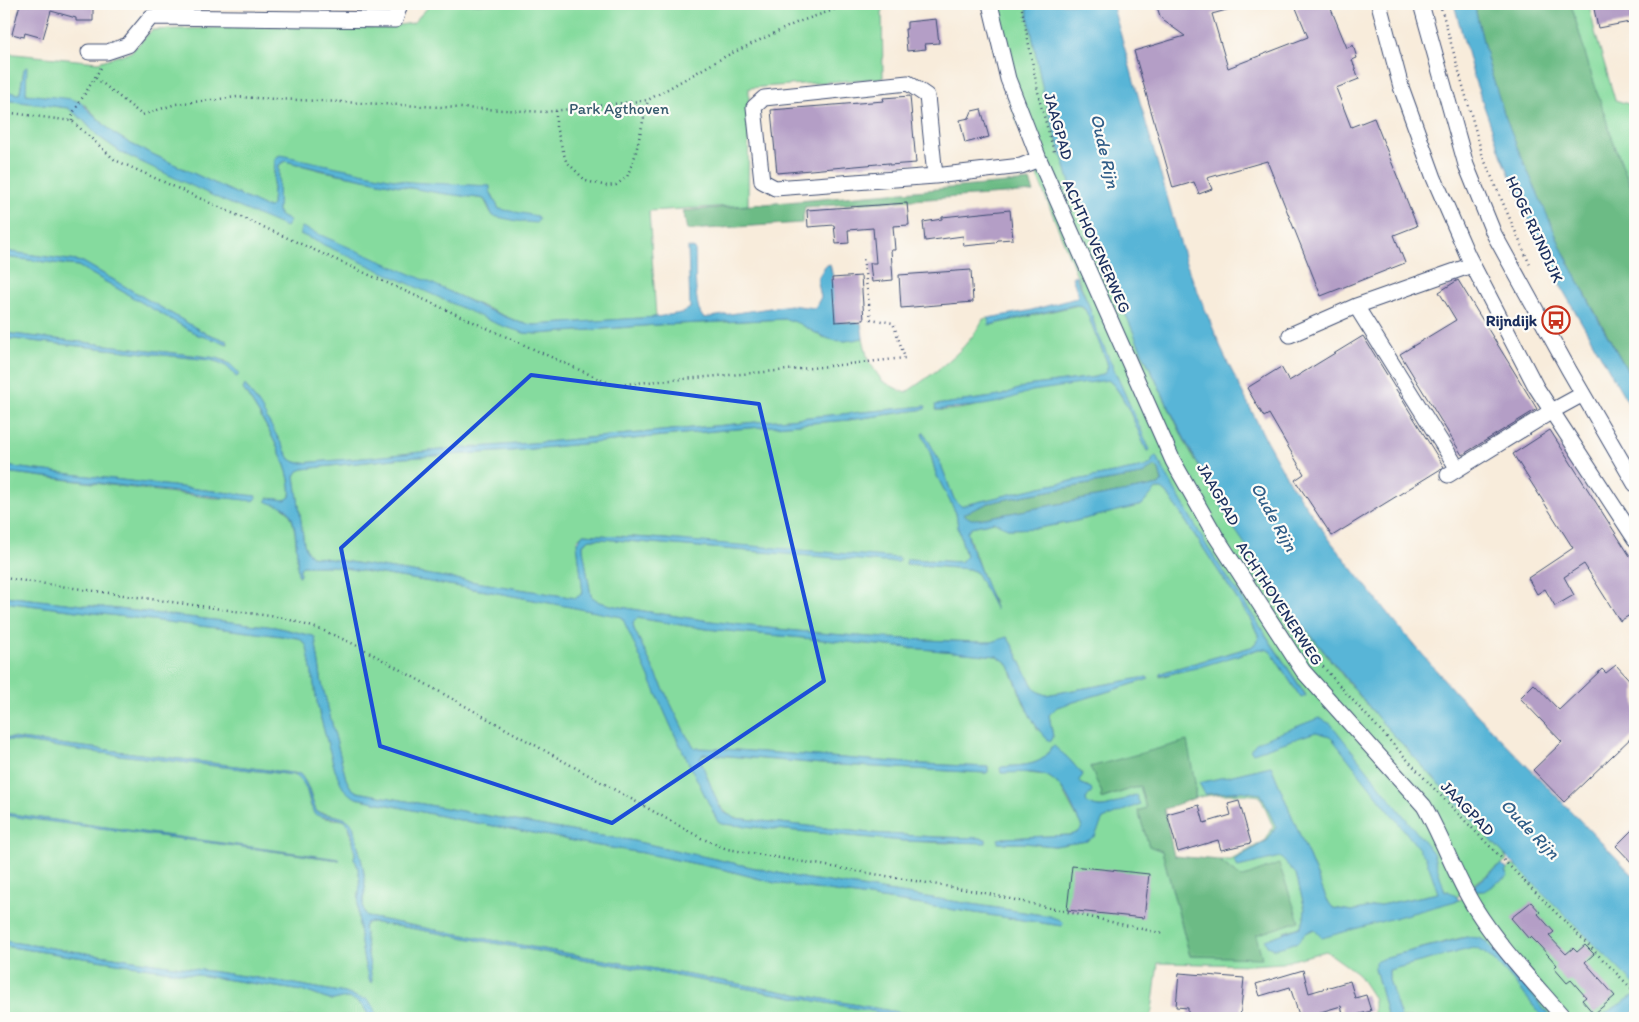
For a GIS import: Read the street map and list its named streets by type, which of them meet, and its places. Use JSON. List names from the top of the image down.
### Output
{
  "streets": {
    "street": ["ACHTHOVENERWEG"],
    "path": ["JAAGPAD", "HOGE RIJNDIJK"]
  },
  "water": ["Oude Rijn"],
  "parks": ["Park Agthoven"],
  "places": {
    "bus stop": ["Rijndijk"]
  }
}
